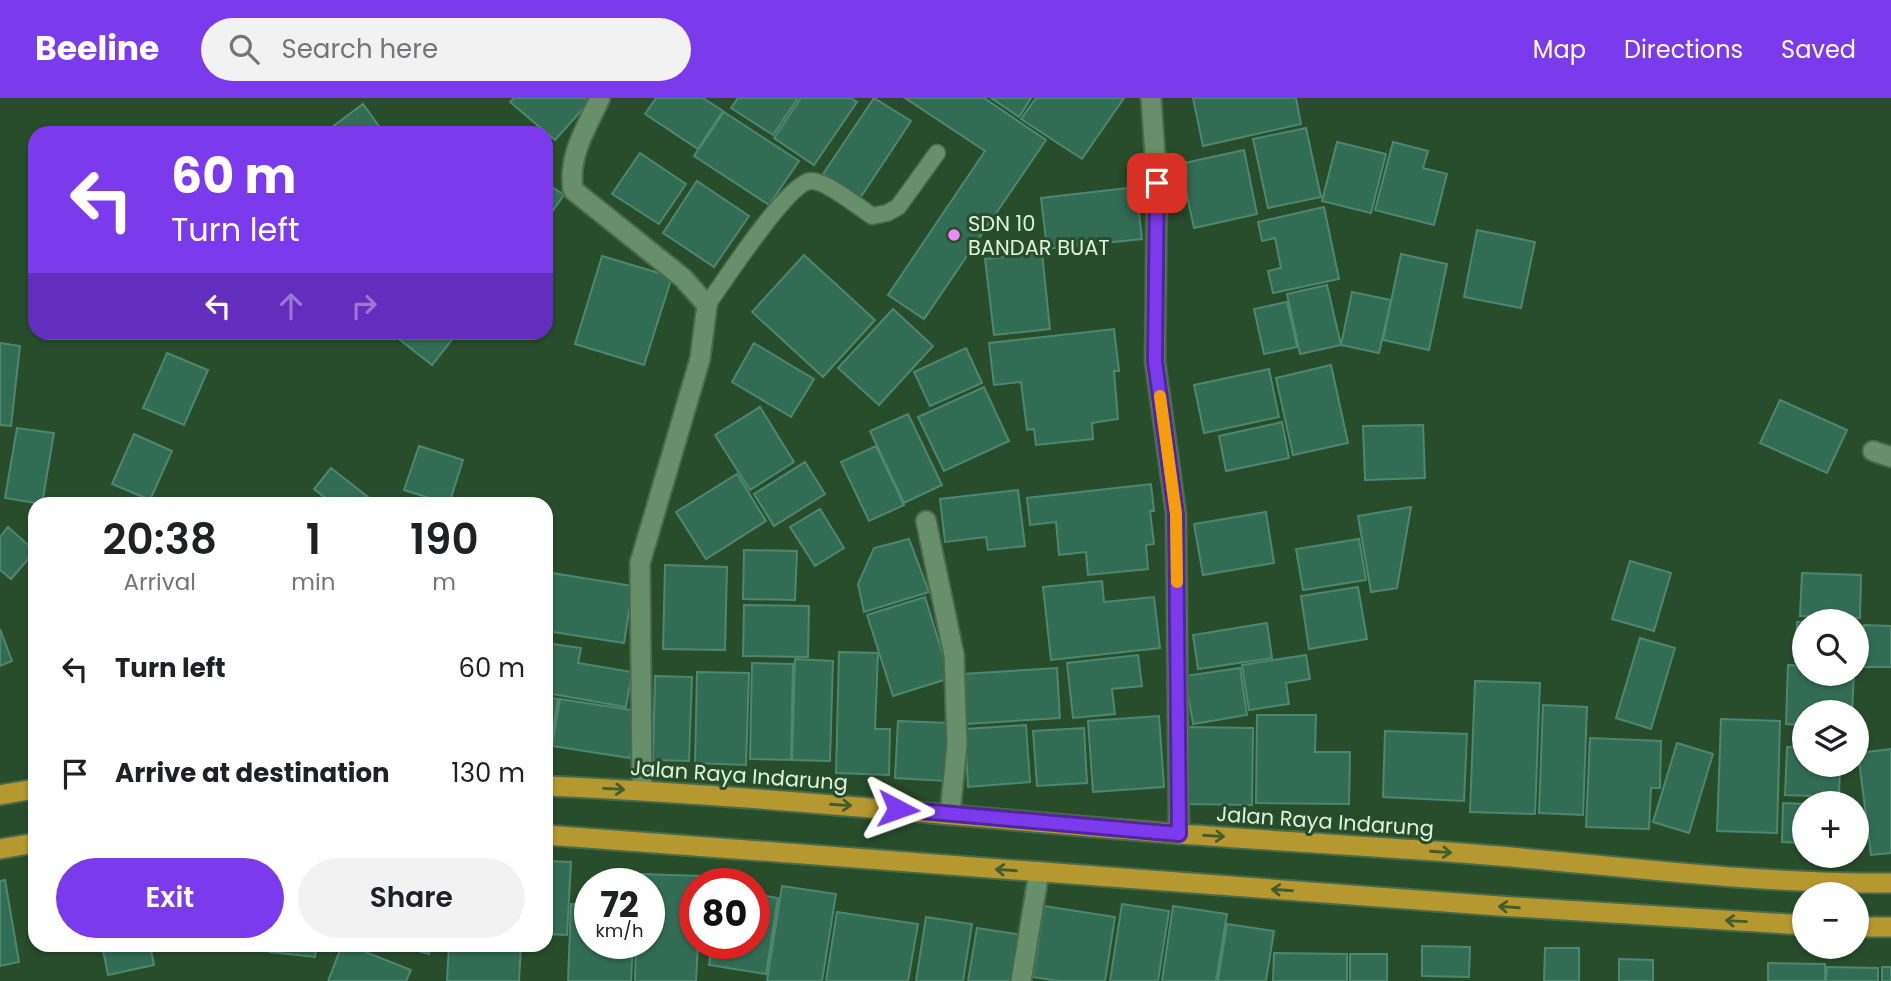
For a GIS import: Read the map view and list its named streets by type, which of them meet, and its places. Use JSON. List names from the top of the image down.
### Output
{
  "streets": {
    "highway": ["Jalan Raya Indarung"]
  },
  "places": ["SDN 10 BANDAR BUAT"],
  "page": {
    "header": "Beeline",
    "search": "Search here",
    "nav": ["Map", "Directions", "Saved"],
    "turn": ["60 m", "Turn left"],
    "eta": [
      "20:38",
      "Arrival",
      "1",
      "min",
      "190",
      "m"
    ],
    "map_buttons": ["+", "−"],
    "list": [
      {
        "name": "Turn left",
        "value": "60 m"
      },
      {
        "name": "Arrive at destination",
        "value": "130 m"
      }
    ],
    "buttons": ["Exit", "Share"],
    "speed": "72 km/h",
    "limit": "80"
  }
}
